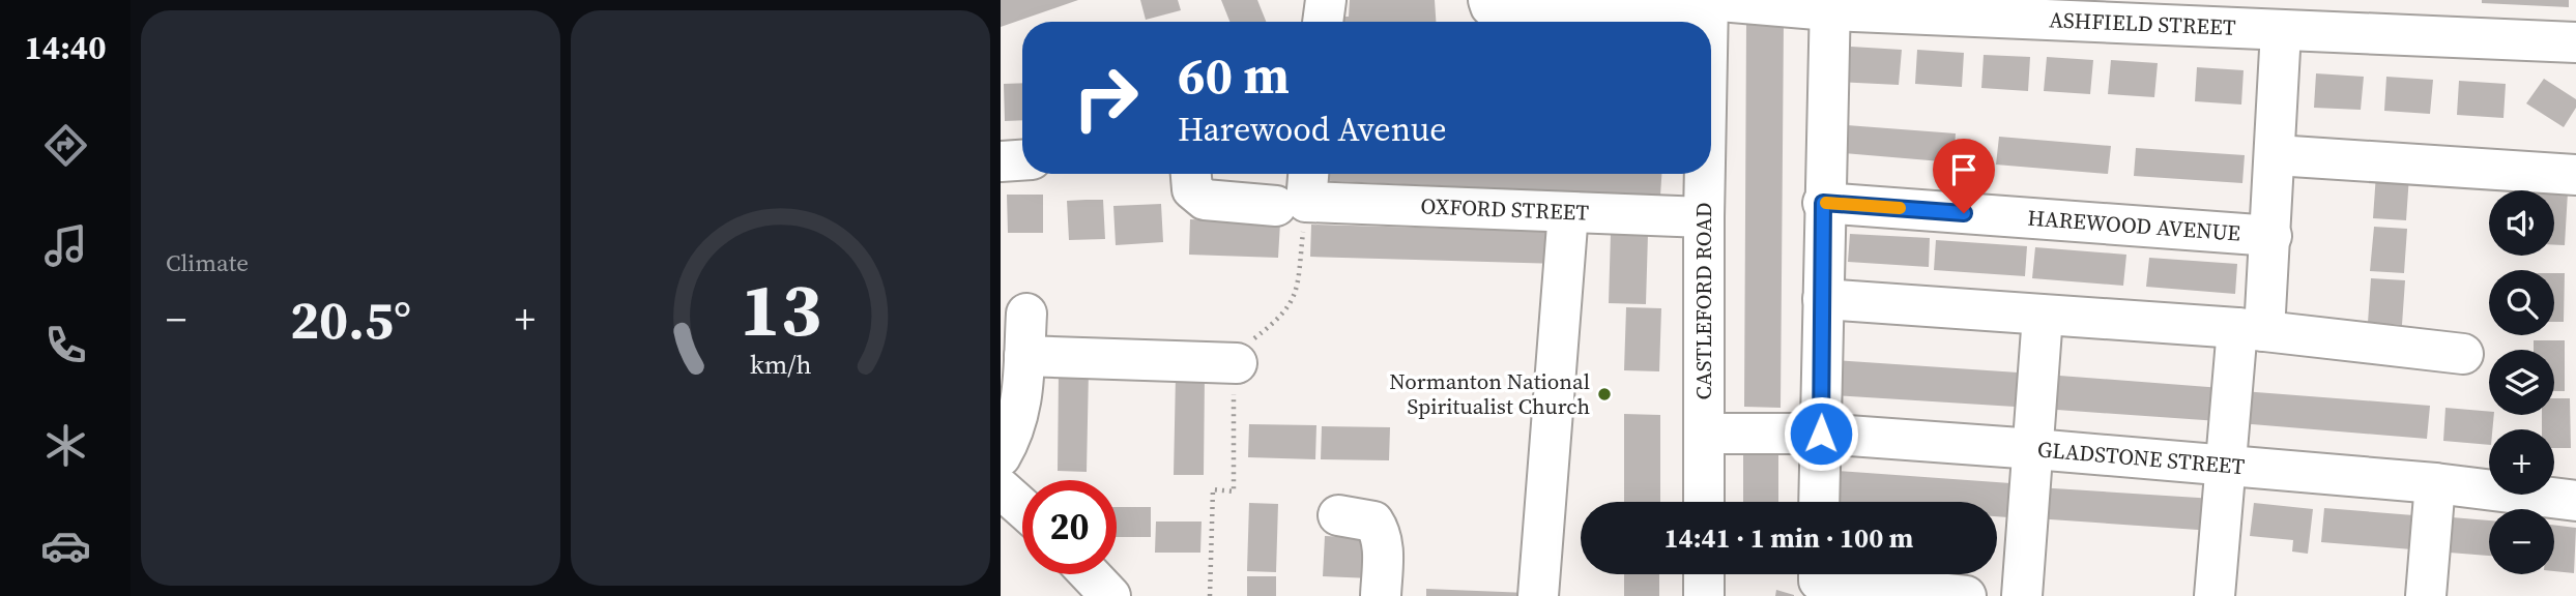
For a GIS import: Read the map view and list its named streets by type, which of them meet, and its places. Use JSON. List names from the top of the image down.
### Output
{
  "streets": {
    "street": [
      "ASHFIELD STREET",
      "OXFORD STREET",
      "HAREWOOD AVENUE",
      "CASTLEFORD ROAD",
      "GLADSTONE STREET"
    ]
  },
  "crossings": [
    ["OXFORD STREET", "CASTLEFORD ROAD"],
    ["CASTLEFORD ROAD", "GLADSTONE STREET"]
  ],
  "places": ["Normanton National Spiritualist Church"],
  "page": {
    "tabs": "14:40",
    "tile": "Climate",
    "turn": ["60 m", "Harewood Avenue"],
    "map_buttons": ["+", "−"],
    "heat": ["−", "20.5°", "+"],
    "limit": "20",
    "trip": "14:41 · 1 min · 100 m",
    "gauge": ["13", "km/h"]
  }
}
